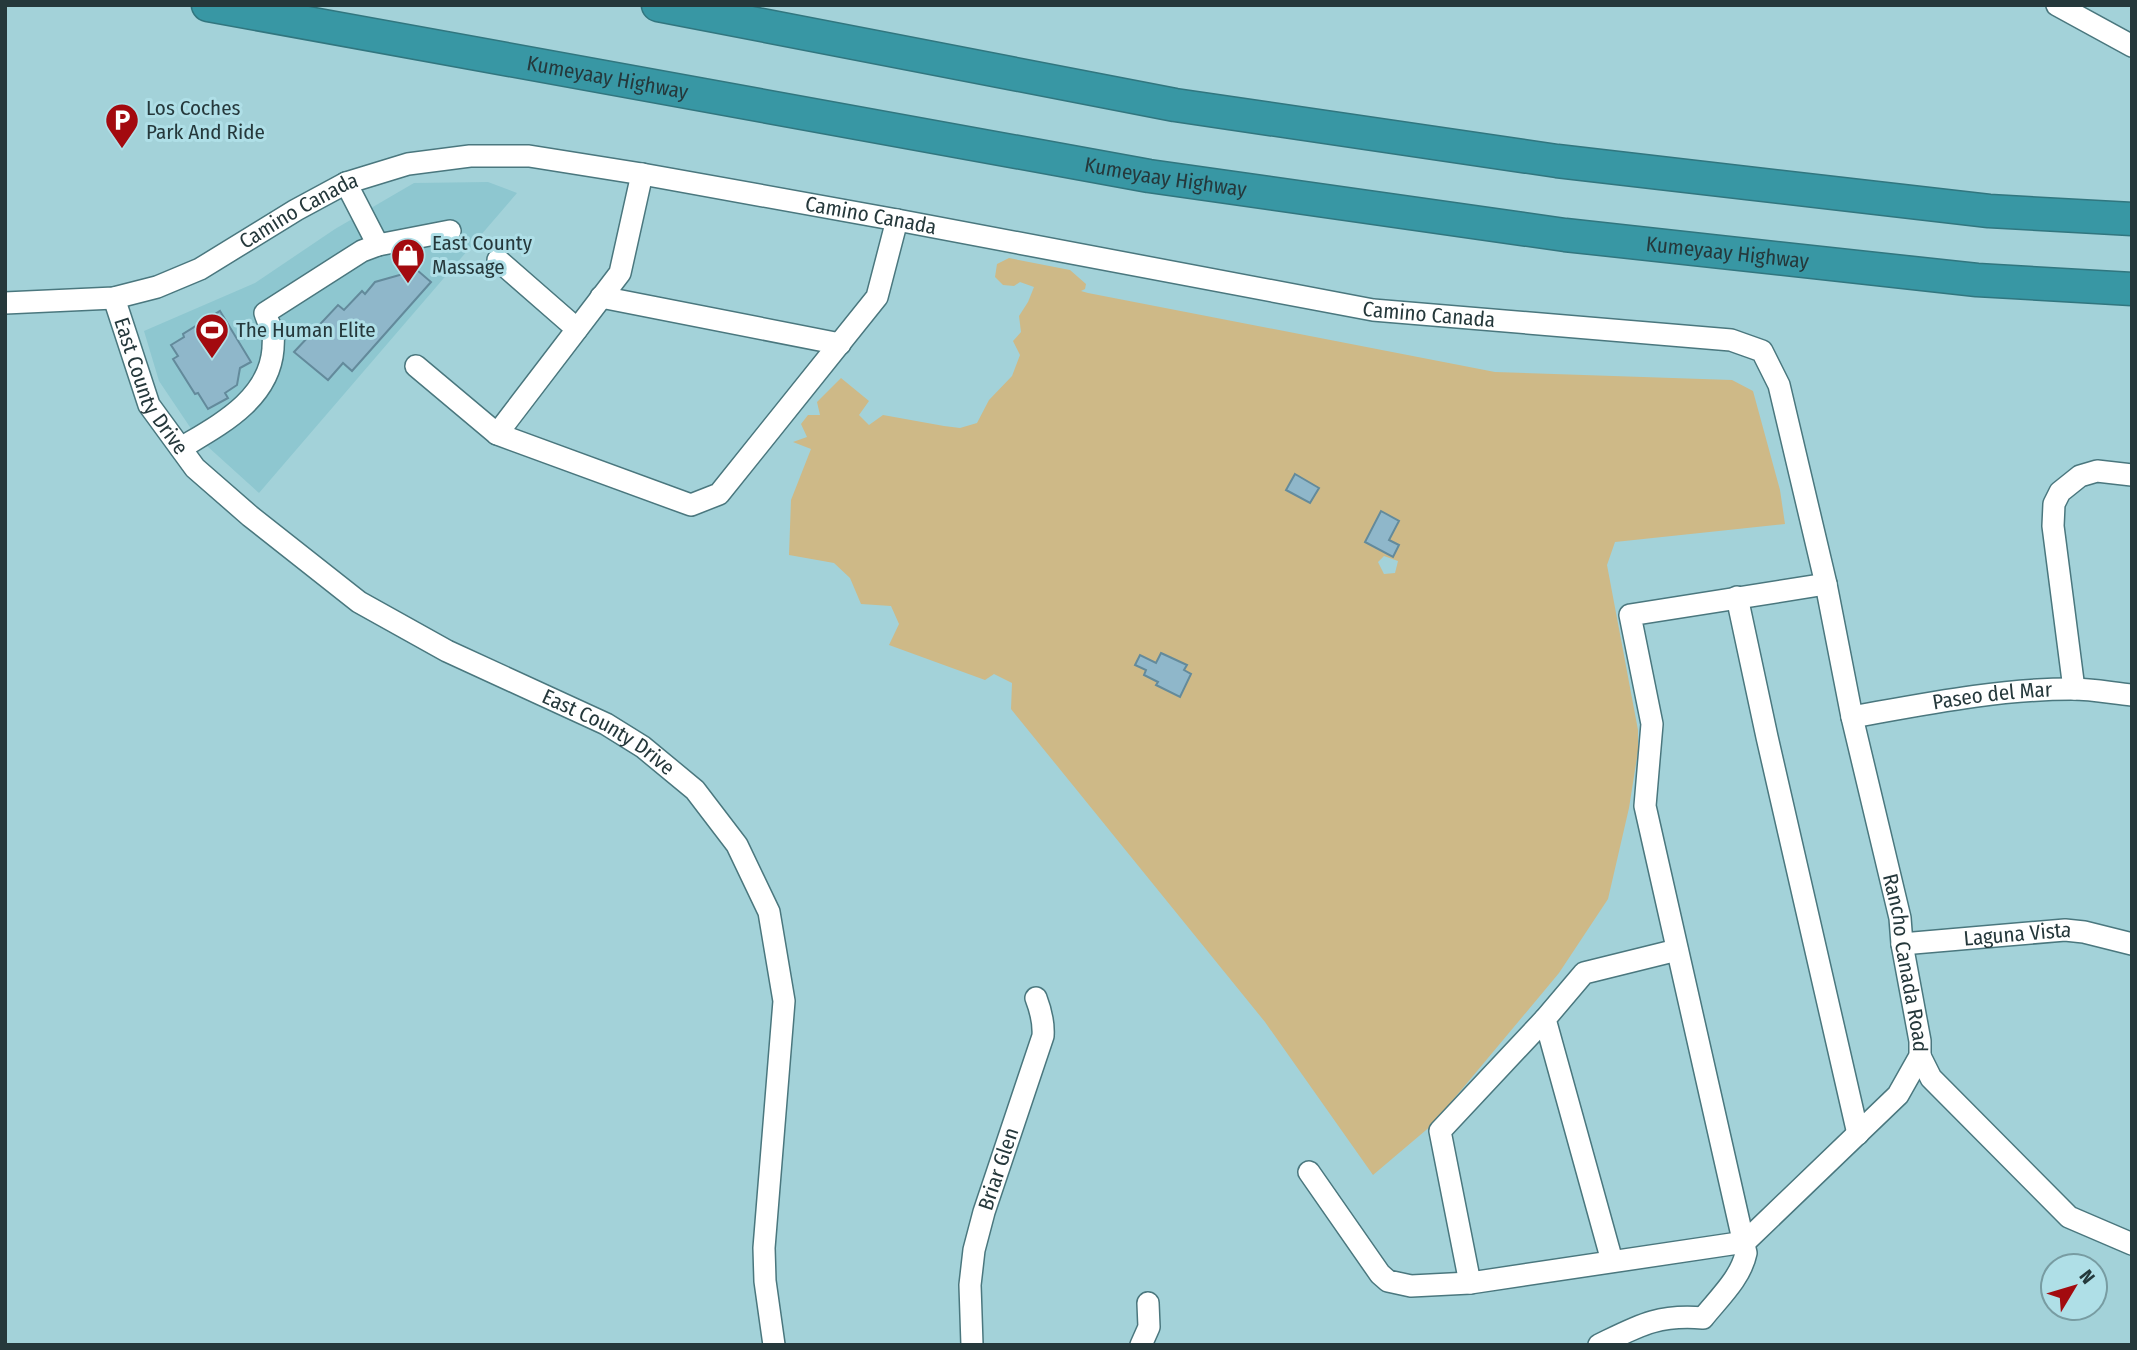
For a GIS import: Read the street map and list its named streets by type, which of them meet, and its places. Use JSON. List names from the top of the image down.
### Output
{
  "streets": {
    "highway": ["Kumeyaay Highway"],
    "street": [
      "Camino Canada",
      "East County Drive",
      "Paseo del Mar",
      "Laguna Vista",
      "Rancho Canada Road",
      "Briar Glen"
    ]
  },
  "crossings": [
    ["Camino Canada", "East County Drive"],
    ["Camino Canada", "Rancho Canada Road"],
    ["Paseo del Mar", "Rancho Canada Road"],
    ["Laguna Vista", "Rancho Canada Road"]
  ],
  "places": {
    "parking": ["Los Coches Park And Ride"],
    "shop": ["East County Massage"],
    "sports": ["The Human Elite"]
  },
  "north": "top right"
}
